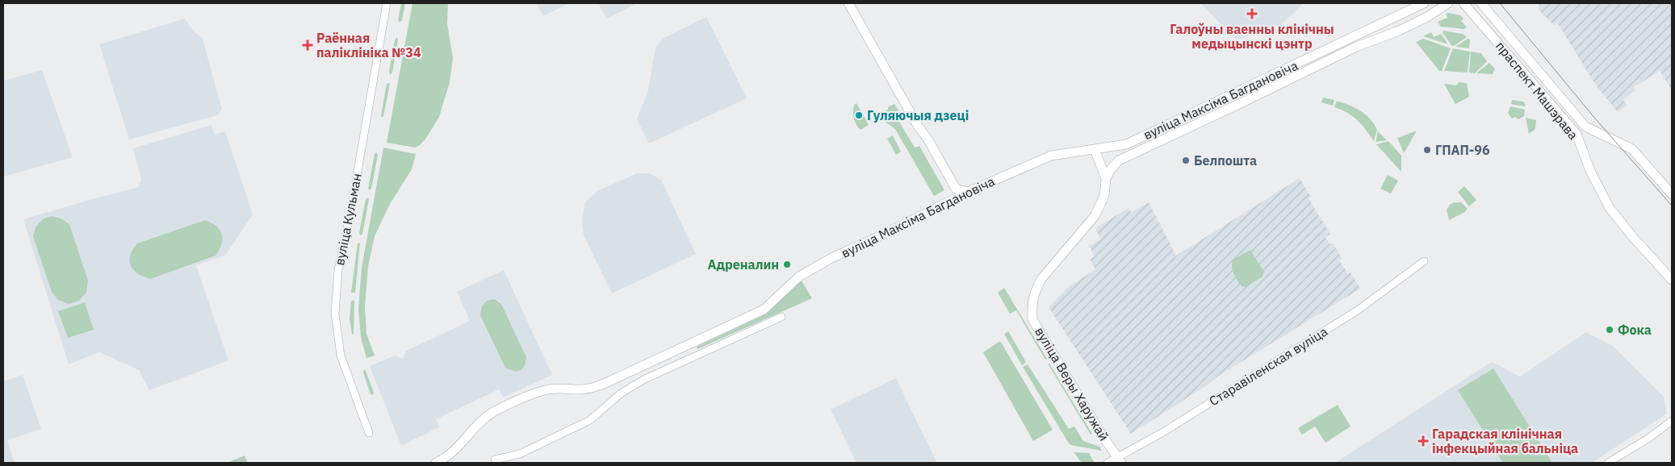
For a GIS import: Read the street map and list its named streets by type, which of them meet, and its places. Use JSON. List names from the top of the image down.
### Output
{
  "streets": {
    "main road": ["праспект Машэрава", "вуліца Максіма Багдановіча", "вуліца Веры Харужай"],
    "street": ["вуліца Кульман", "Старавіленская вуліца"]
  },
  "crossings": [
    ["вуліца Максіма Багдановіча", "вуліца Веры Харужай"],
    ["Старавіленская вуліца", "вуліца Веры Харужай"]
  ],
  "places": {
    "health": ["Галоўны ваенны клінічны медыцынскі цэнтр", "Раённая паліклініка №34", "Гарадская клінічная інфекцыйная бальніца"],
    "other": [
      "Гуляючыя дзеці",
      "ГПАП-96",
      "Белпошта",
      "Адреналин",
      "Фока"
    ]
  }
}
